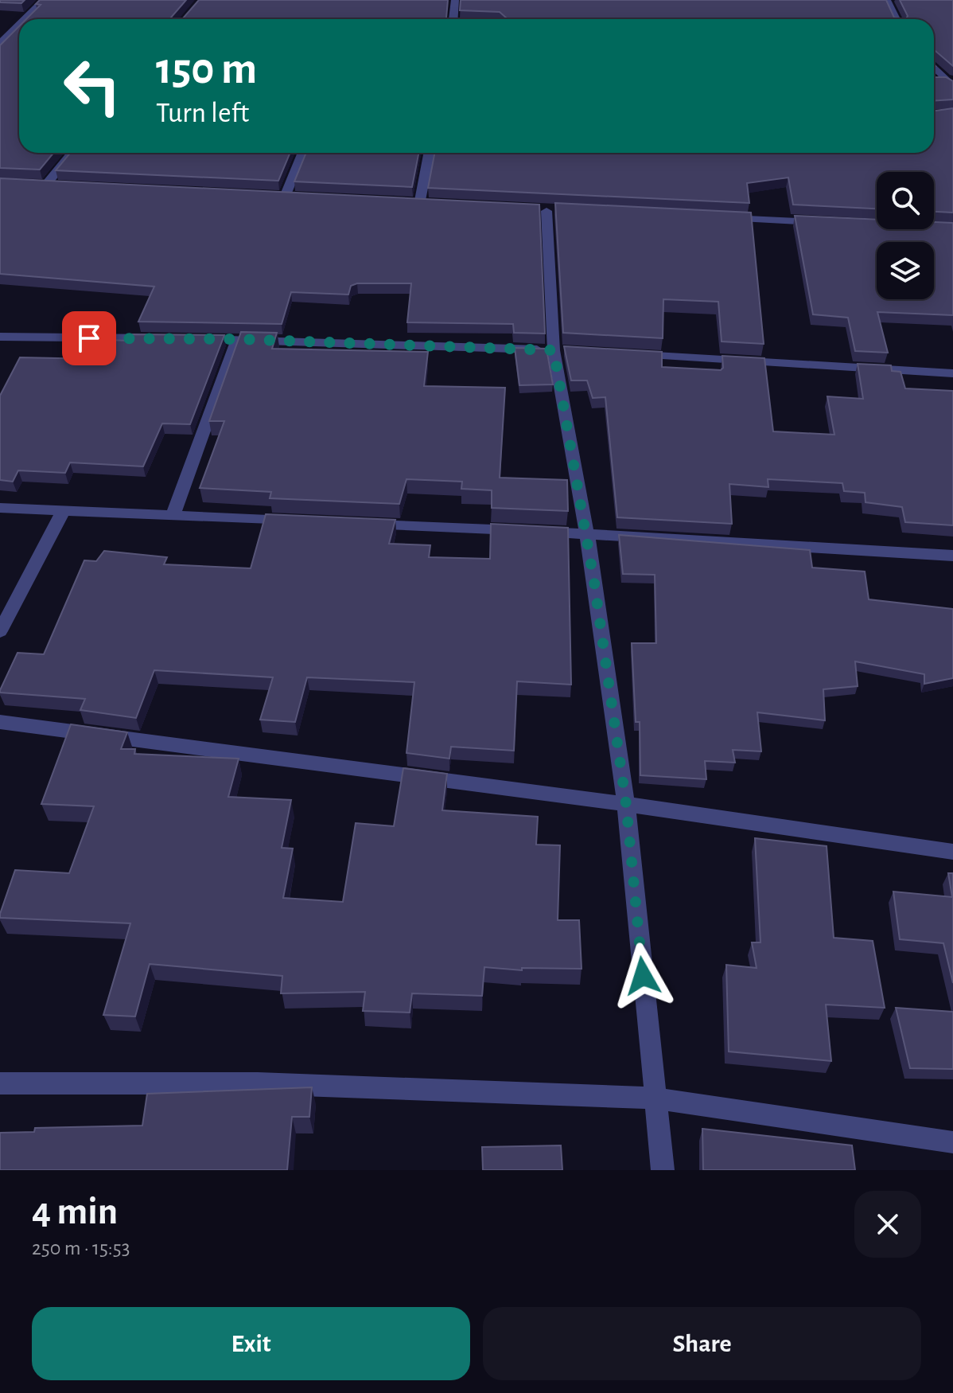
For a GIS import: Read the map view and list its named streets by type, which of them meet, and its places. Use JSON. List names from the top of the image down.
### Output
{
  "page": {
    "turn": ["150 m", "Turn left"],
    "heading": ["4 min", "250 m · 15:53"],
    "buttons": ["Exit", "Share"]
  }
}
